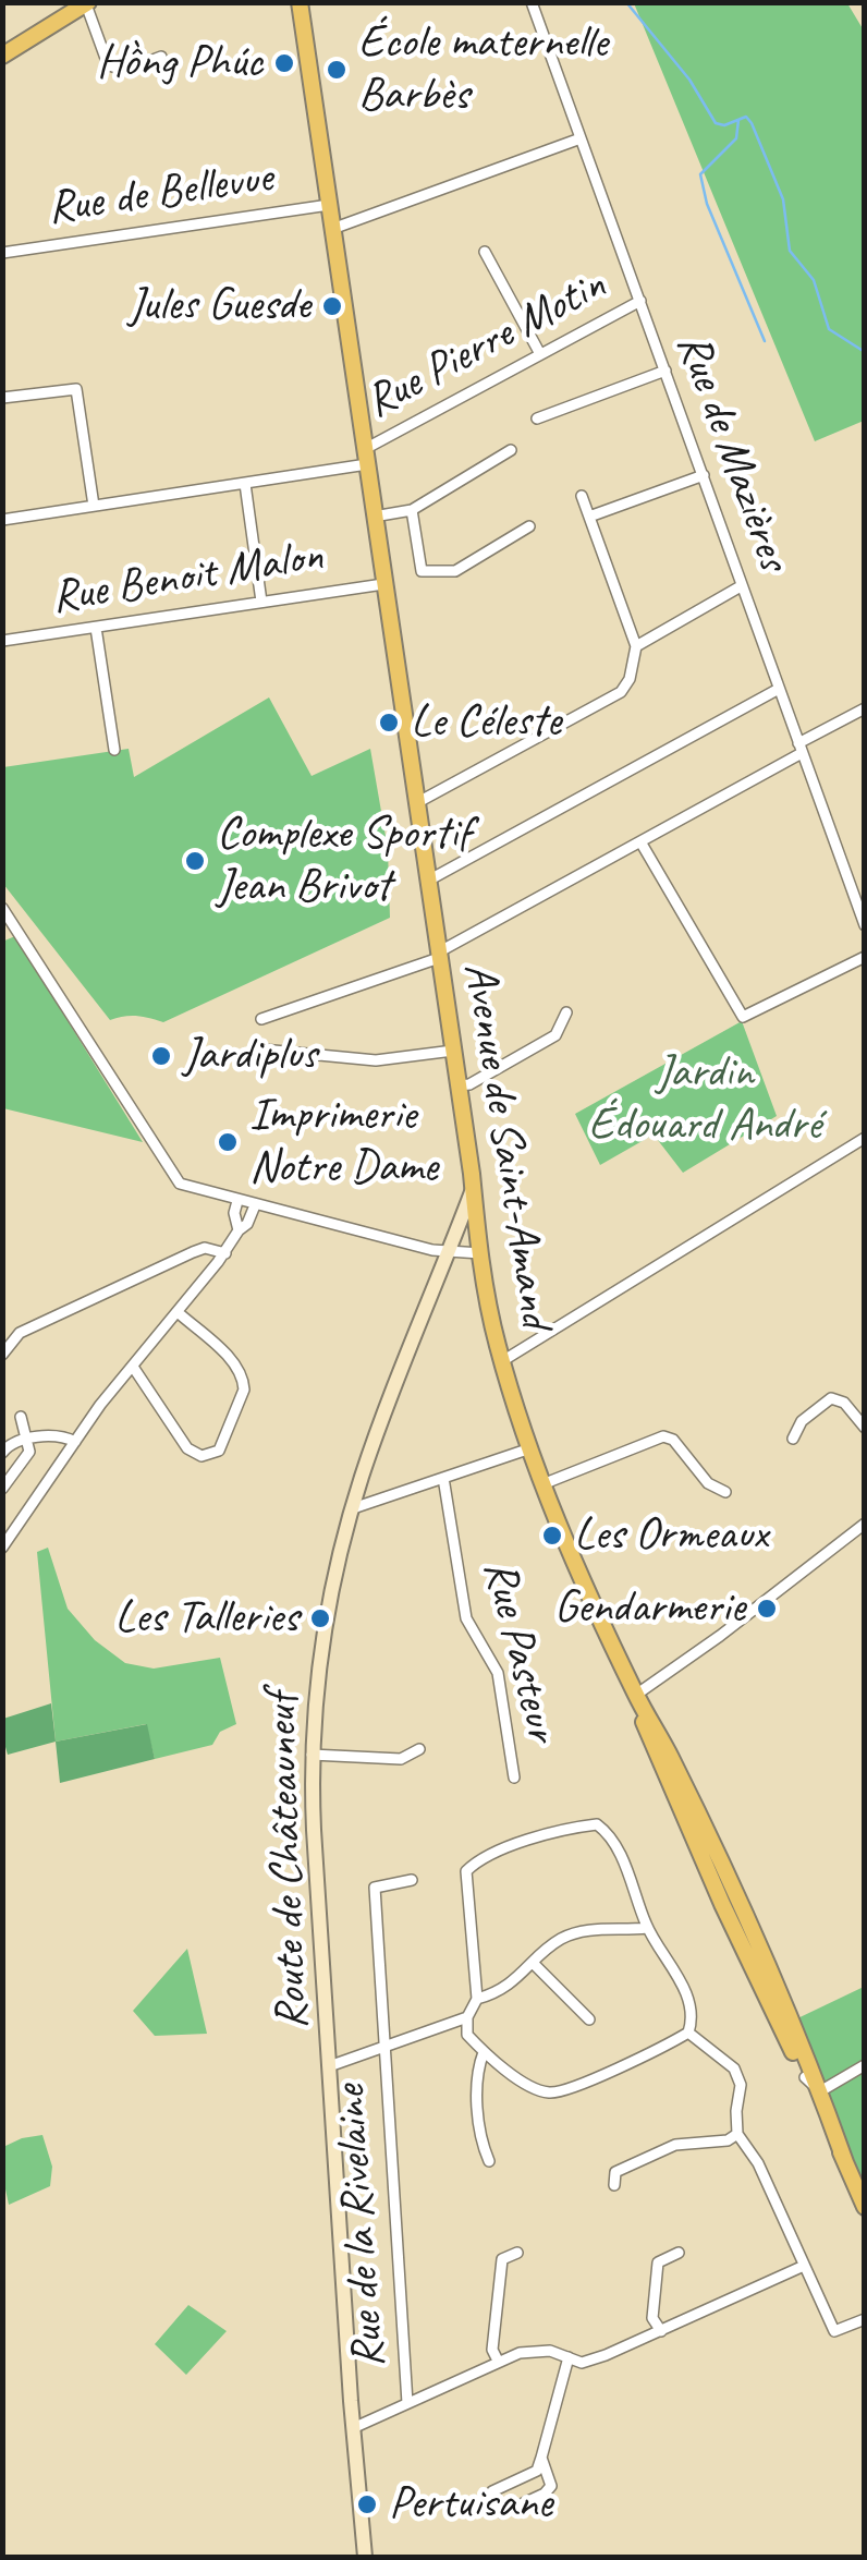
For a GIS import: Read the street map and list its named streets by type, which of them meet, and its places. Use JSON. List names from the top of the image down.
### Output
{
  "streets": {
    "main road": ["Avenue de Saint-Amand", "Route de Châteauneuf"],
    "street": [
      "Rue de Bellevue",
      "Rue Pierre Motin",
      "Rue de Mazières",
      "Rue Benoit Malon",
      "Rue Pasteur",
      "Rue de la Rivelaine"
    ]
  },
  "crossings": [
    ["Rue de Bellevue", "Avenue de Saint-Amand"],
    ["Rue Pierre Motin", "Rue de Mazières"],
    ["Rue Pierre Motin", "Avenue de Saint-Amand"],
    ["Rue Benoit Malon", "Avenue de Saint-Amand"],
    ["Avenue de Saint-Amand", "Route de Châteauneuf"]
  ],
  "parks": ["Jardin Édouard André"],
  "places": [
    "Hồng Phúc",
    "École maternelle Barbès",
    "Jules Guesde",
    "Le Céleste",
    "Complexe Sportif Jean Brivot",
    "Jardiplus",
    "Imprimerie Notre Dame",
    "Les Ormeaux",
    "Gendarmerie",
    "Les Talleries",
    "Pertuisane"
  ]
}
